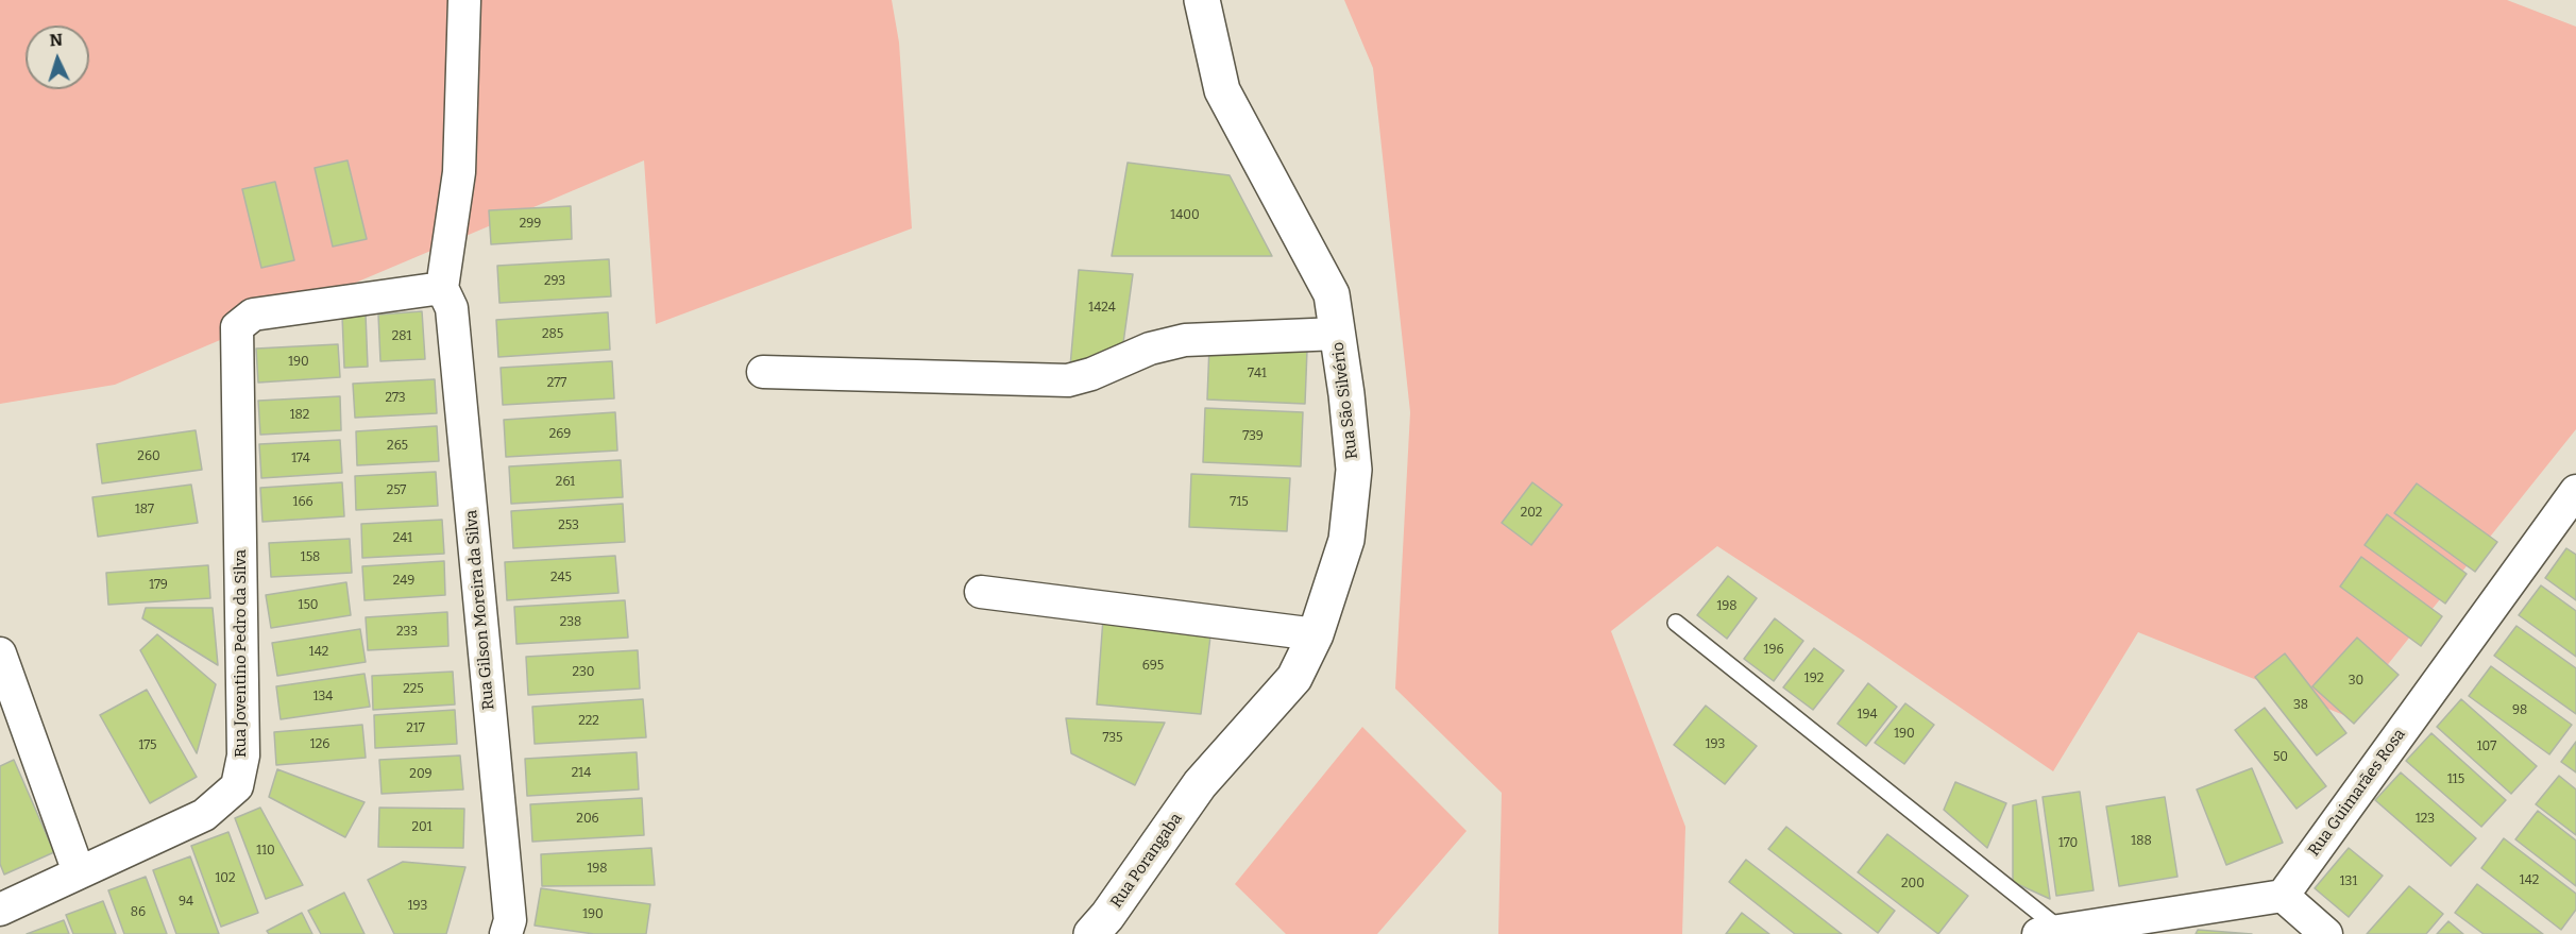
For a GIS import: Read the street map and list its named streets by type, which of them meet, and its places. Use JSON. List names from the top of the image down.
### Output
{
  "streets": {
    "street": [
      "Rua São Silvério",
      "Rua Gilson Moreira da Silva",
      "Rua Joventino Pedro da Silva",
      "Rua Guimarães Rosa",
      "Rua Porangaba"
    ]
  },
  "crossings": [
    ["Rua São Silvério", "Rua Porangaba"],
    ["Rua Gilson Moreira da Silva", "Rua Joventino Pedro da Silva"]
  ],
  "house_numbers": [
    "1400",
    "299",
    "293",
    "1424",
    "285",
    "281",
    "190",
    "741",
    "277",
    "273",
    "182",
    "269",
    "739",
    "265",
    "260",
    "174",
    "261",
    "257",
    "166",
    "715",
    "187",
    "202",
    "253",
    "241",
    "158",
    "245",
    "249",
    "179",
    "150",
    "198",
    "238",
    "233",
    "196",
    "142",
    "695",
    "230",
    "192",
    "30",
    "225",
    "134",
    "38",
    "98",
    "194",
    "222",
    "217",
    "190",
    "735",
    "126",
    "193",
    "175",
    "107",
    "50",
    "214",
    "209",
    "115",
    "206",
    "123",
    "201",
    "188",
    "170",
    "110",
    "198",
    "102",
    "142",
    "131",
    "200",
    "94",
    "193",
    "86",
    "190"
  ],
  "north": "top"
}
